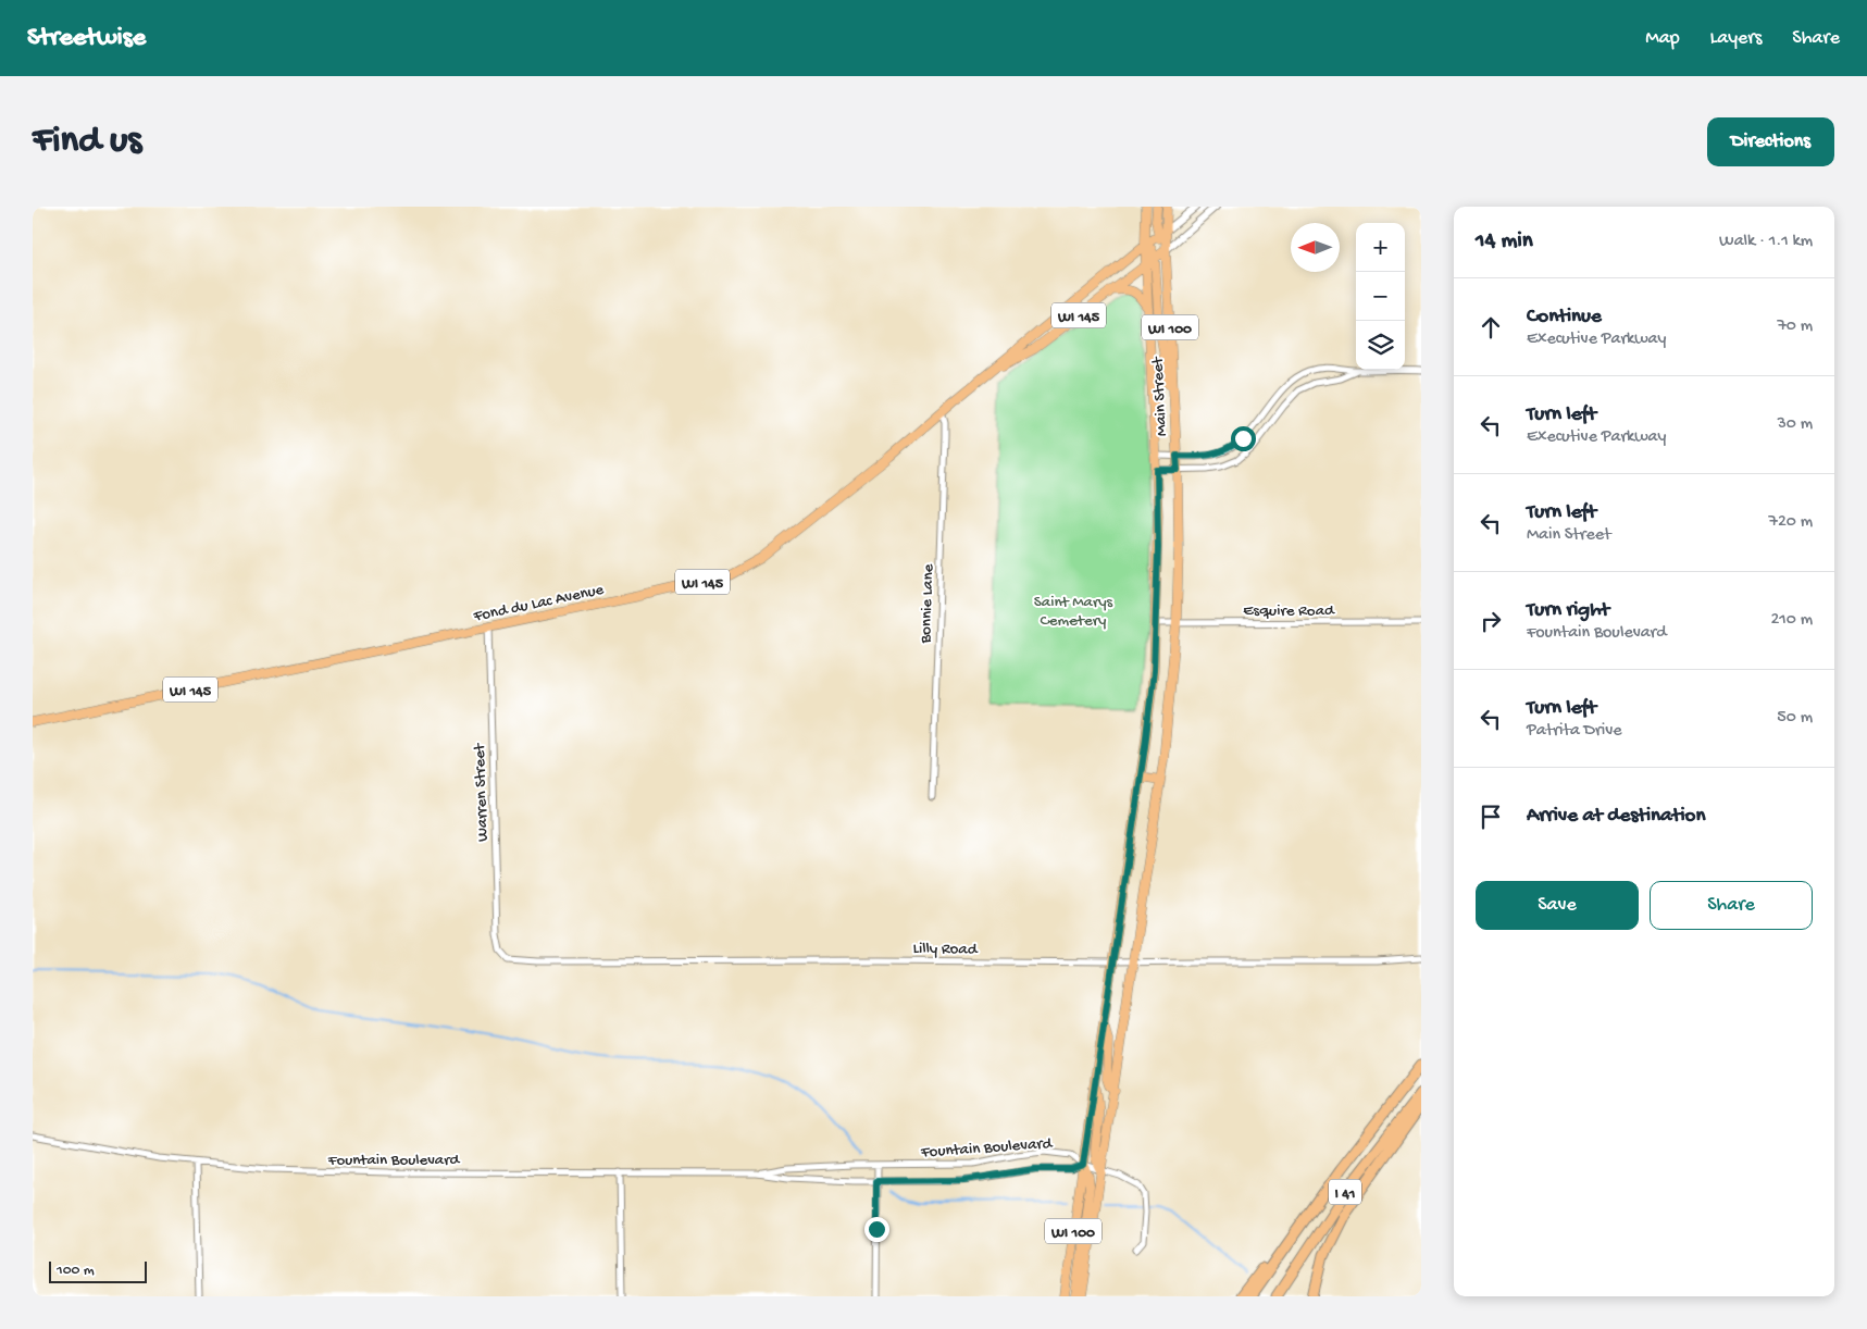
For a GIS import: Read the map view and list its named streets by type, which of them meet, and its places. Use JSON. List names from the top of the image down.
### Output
{
  "streets": {
    "highway": ["I 41"],
    "main road": [
      "WI 145",
      "WI 100",
      "Main Street",
      "Fond du Lac Avenue"
    ],
    "street": [
      "Bonnie Lane",
      "Esquire Road",
      "Warren Street",
      "Lilly Road",
      "Fountain Boulevard"
    ]
  },
  "crossings": [
    ["Main Street", "Fond du Lac Avenue"],
    ["Main Street", "Esquire Road"],
    ["Main Street", "Lilly Road"],
    ["Main Street", "Fountain Boulevard"],
    ["Fond du Lac Avenue", "Bonnie Lane"],
    ["Fond du Lac Avenue", "Warren Street"],
    ["Warren Street", "Lilly Road"]
  ],
  "parks": ["Saint Marys Cemetery"],
  "scale_bar": "100 m",
  "north": "left",
  "page": {
    "header": "Streetwise",
    "nav": ["Map", "Layers", "Share"],
    "buttons": [
      "Directions",
      ["Save", "Share"]
    ],
    "title": "Find us",
    "heading": ["14 min", "Walk · 1.1 km"],
    "map_buttons": ["+", "−"],
    "list": [
      ["Continue", "Executive Parkway", "70 m"],
      ["Turn left", "Executive Parkway", "30 m"],
      ["Turn left", "Main Street", "720 m"],
      ["Turn right", "Fountain Boulevard", "210 m"],
      ["Turn left", "Patrita Drive", "50 m"],
      "Arrive at destination"
    ],
    "scale": "100 m"
  }
}
